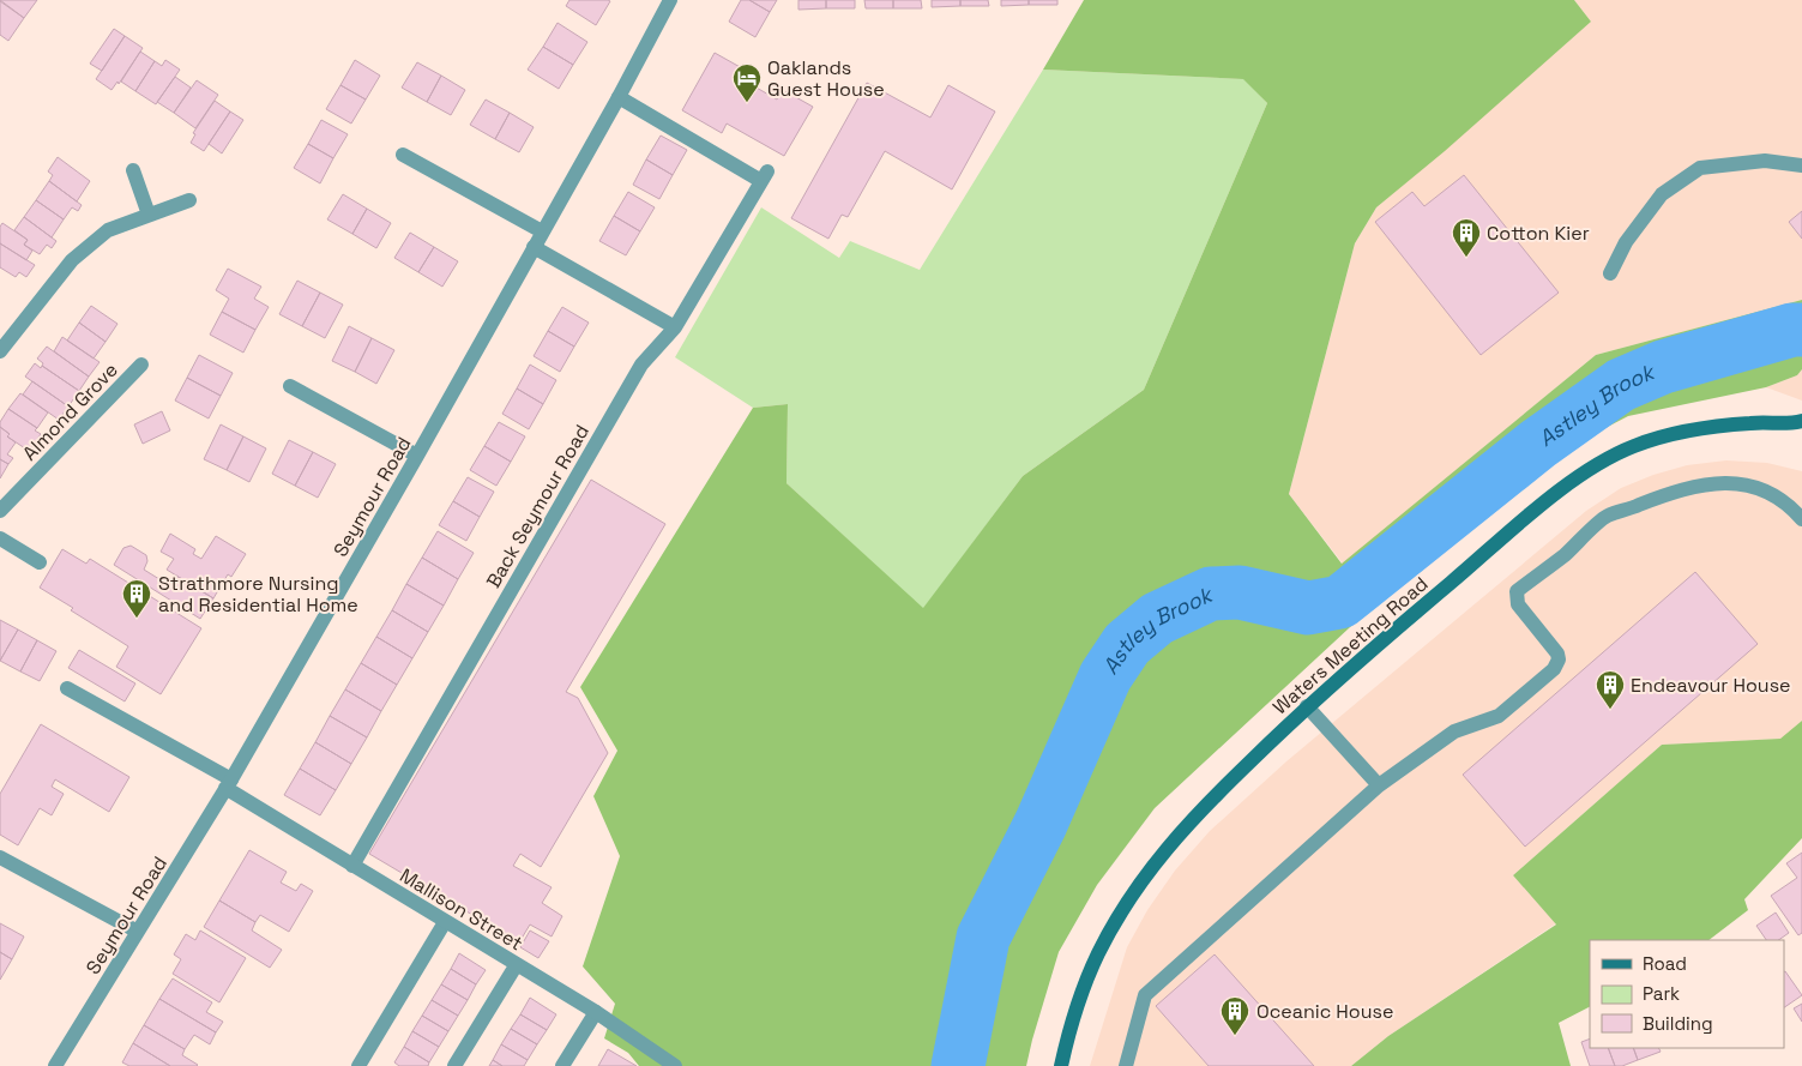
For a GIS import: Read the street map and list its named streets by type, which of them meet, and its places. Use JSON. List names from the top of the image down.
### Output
{
  "streets": {
    "street": [
      "Almond Grove",
      "Seymour Road",
      "Back Seymour Road",
      "Waters Meeting Road",
      "Mallison Street"
    ]
  },
  "crossings": [
    ["Seymour Road", "Back Seymour Road"],
    ["Seymour Road", "Mallison Street"],
    ["Back Seymour Road", "Mallison Street"]
  ],
  "water": ["Astley Brook"],
  "places": {
    "hotel": ["Oaklands Guest House"],
    "building": [
      "Cotton Kier",
      "Strathmore Nursing and Residential Home",
      "Endeavour House",
      "Oceanic House"
    ]
  },
  "legend": ["Road", "Park", "Building"]
}
